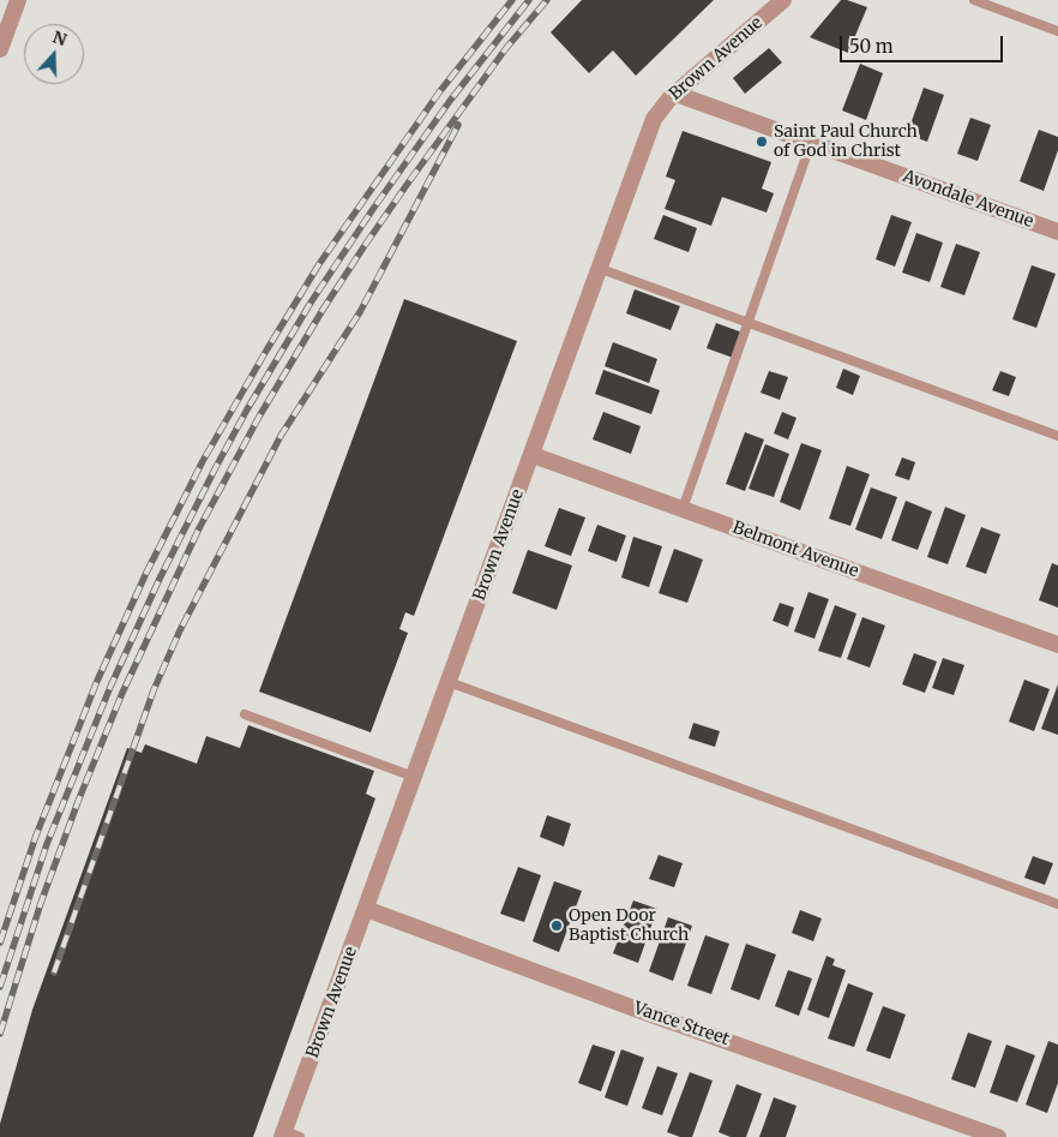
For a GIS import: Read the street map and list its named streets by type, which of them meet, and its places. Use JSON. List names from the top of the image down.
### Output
{
  "streets": {
    "street": [
      "Brown Avenue",
      "Avondale Avenue",
      "Belmont Avenue",
      "Vance Street"
    ]
  },
  "crossings": [
    ["Brown Avenue", "Avondale Avenue"],
    ["Brown Avenue", "Belmont Avenue"],
    ["Brown Avenue", "Vance Street"]
  ],
  "places": ["Saint Paul Church of God in Christ", "Open Door Baptist Church"],
  "scale_bar": "50 m",
  "north": "top"
}
